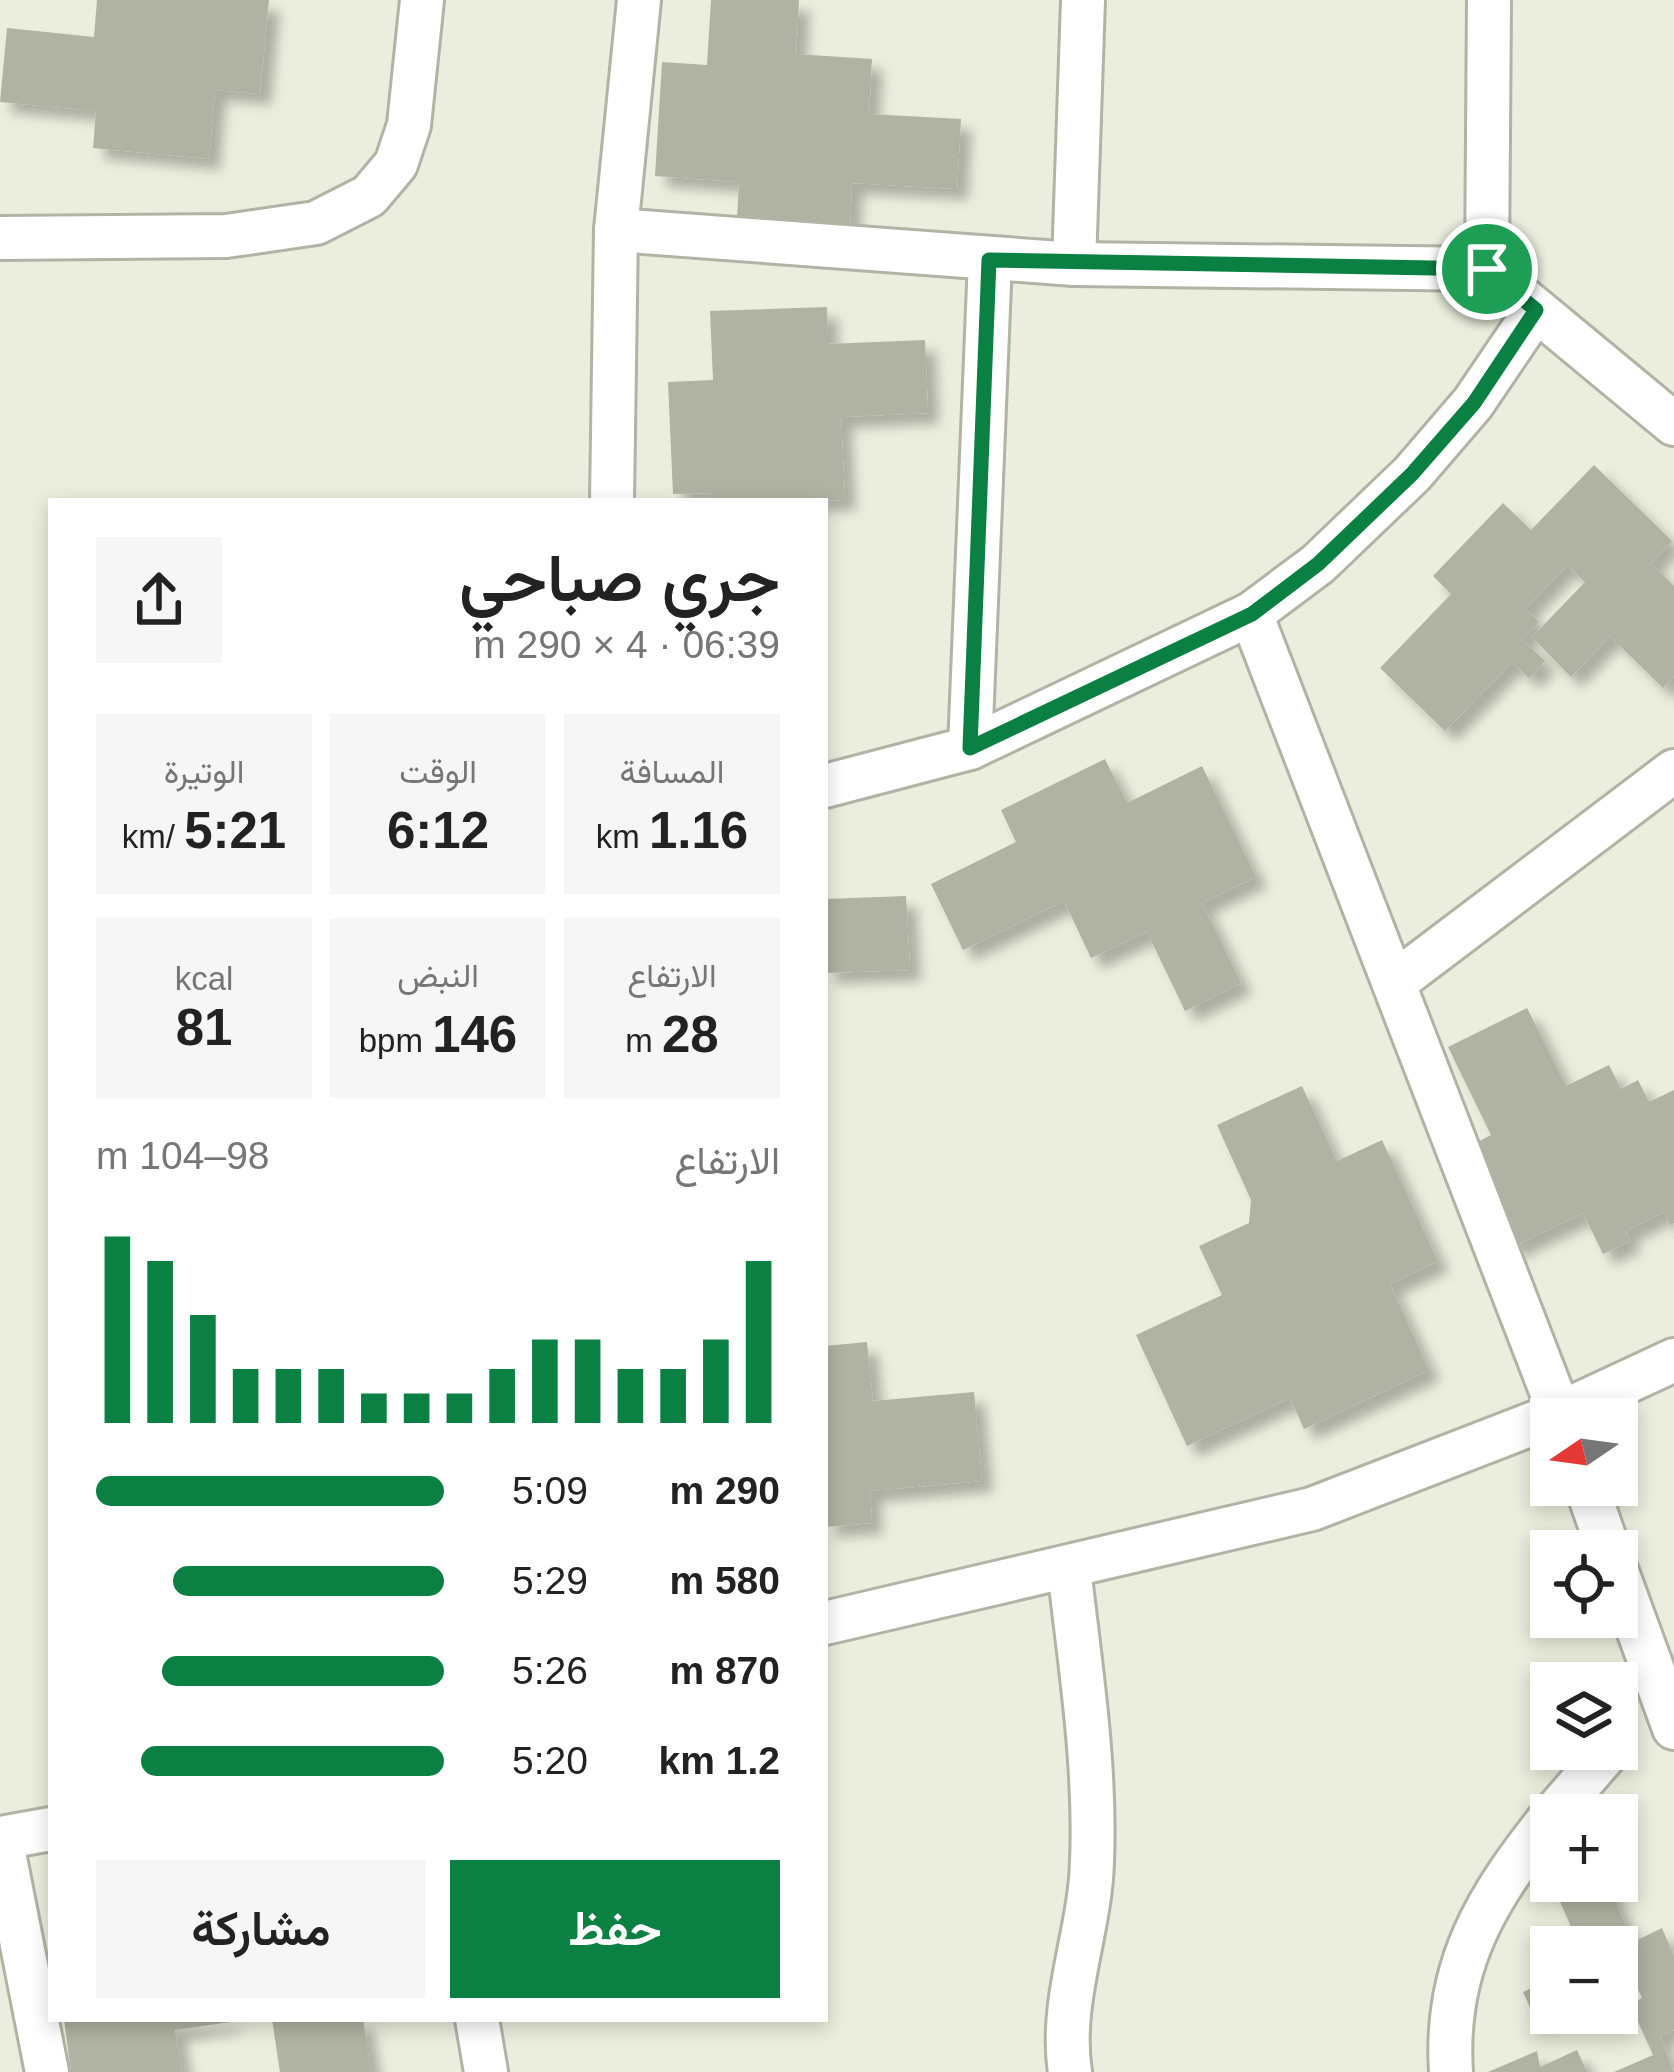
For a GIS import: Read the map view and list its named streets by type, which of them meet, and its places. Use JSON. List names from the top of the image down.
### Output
{
  "north": "left",
  "page": {
    "heading": ["جري صباحي", "06:39 · 4 × 290 m"],
    "stats": [
      ["المسافة", "1.16 km"],
      ["الوقت", "6:12"],
      ["الوتيرة", "5:21 /km"],
      ["الارتفاع", "28 m"],
      ["النبض", "146 bpm"],
      ["kcal", "81"]
    ],
    "chart": ["الارتفاع", "98–104 m"],
    "map_buttons": ["+", "−"],
    "list": [
      {
        "name": "290 m",
        "note": "5:09"
      },
      {
        "name": "580 m",
        "note": "5:29"
      },
      {
        "name": "870 m",
        "note": "5:26"
      },
      {
        "name": "1.2 km",
        "note": "5:20"
      }
    ],
    "buttons": ["حفظ", "مشاركة"]
  }
}
